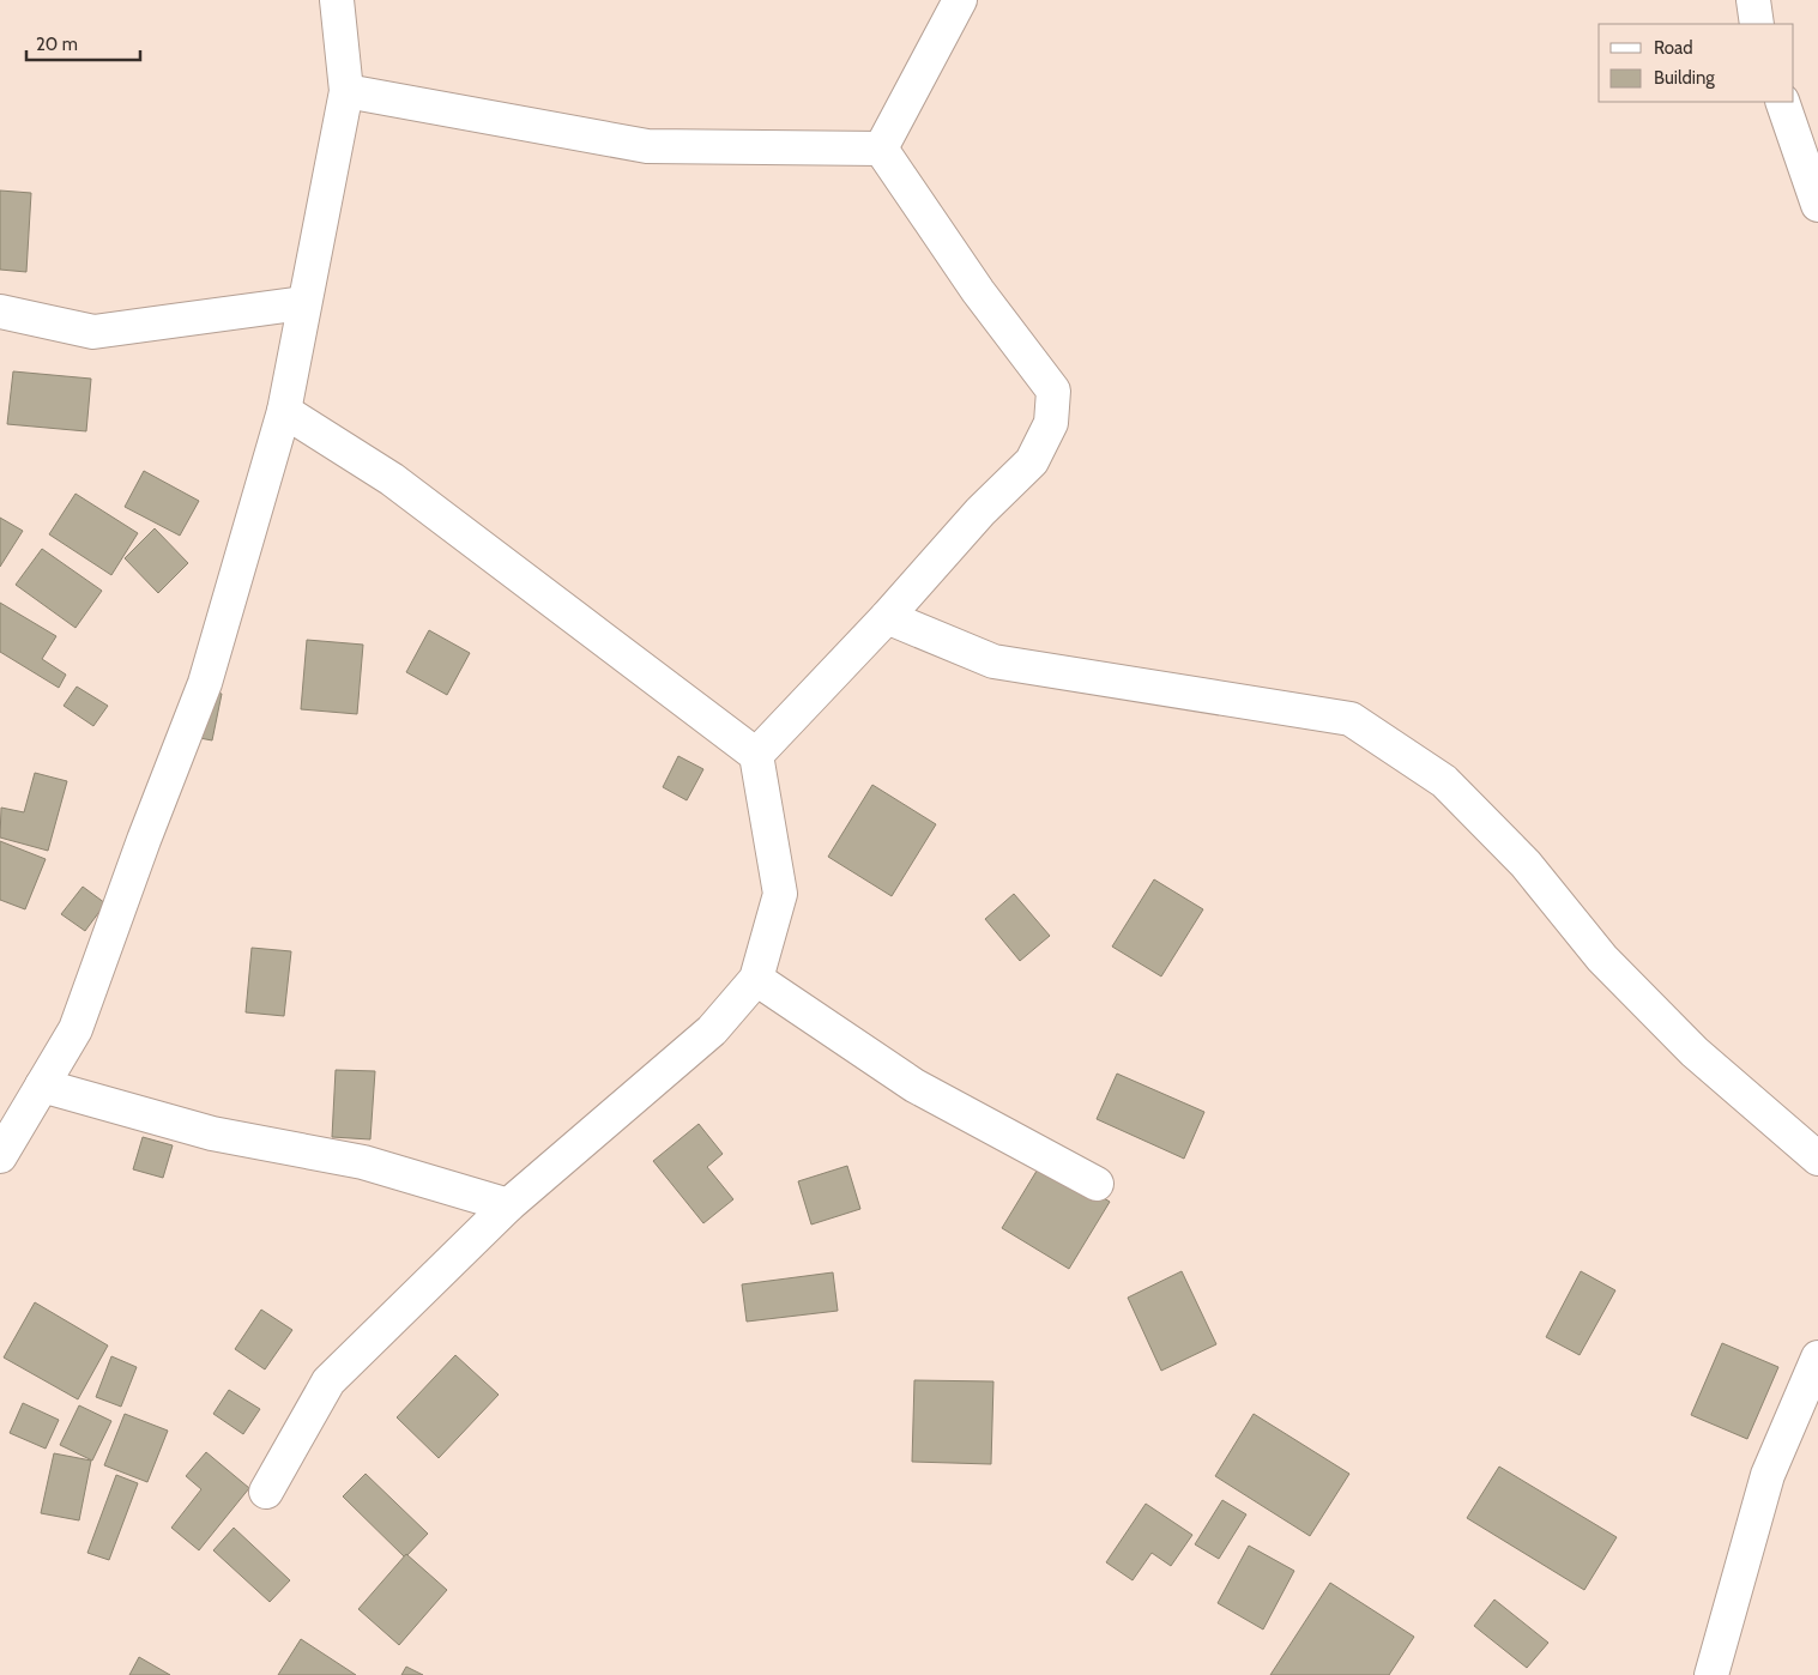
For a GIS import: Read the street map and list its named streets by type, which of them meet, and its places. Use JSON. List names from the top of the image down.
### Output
{
  "legend": ["Road", "Building"],
  "scale_bar": "20 m"
}
